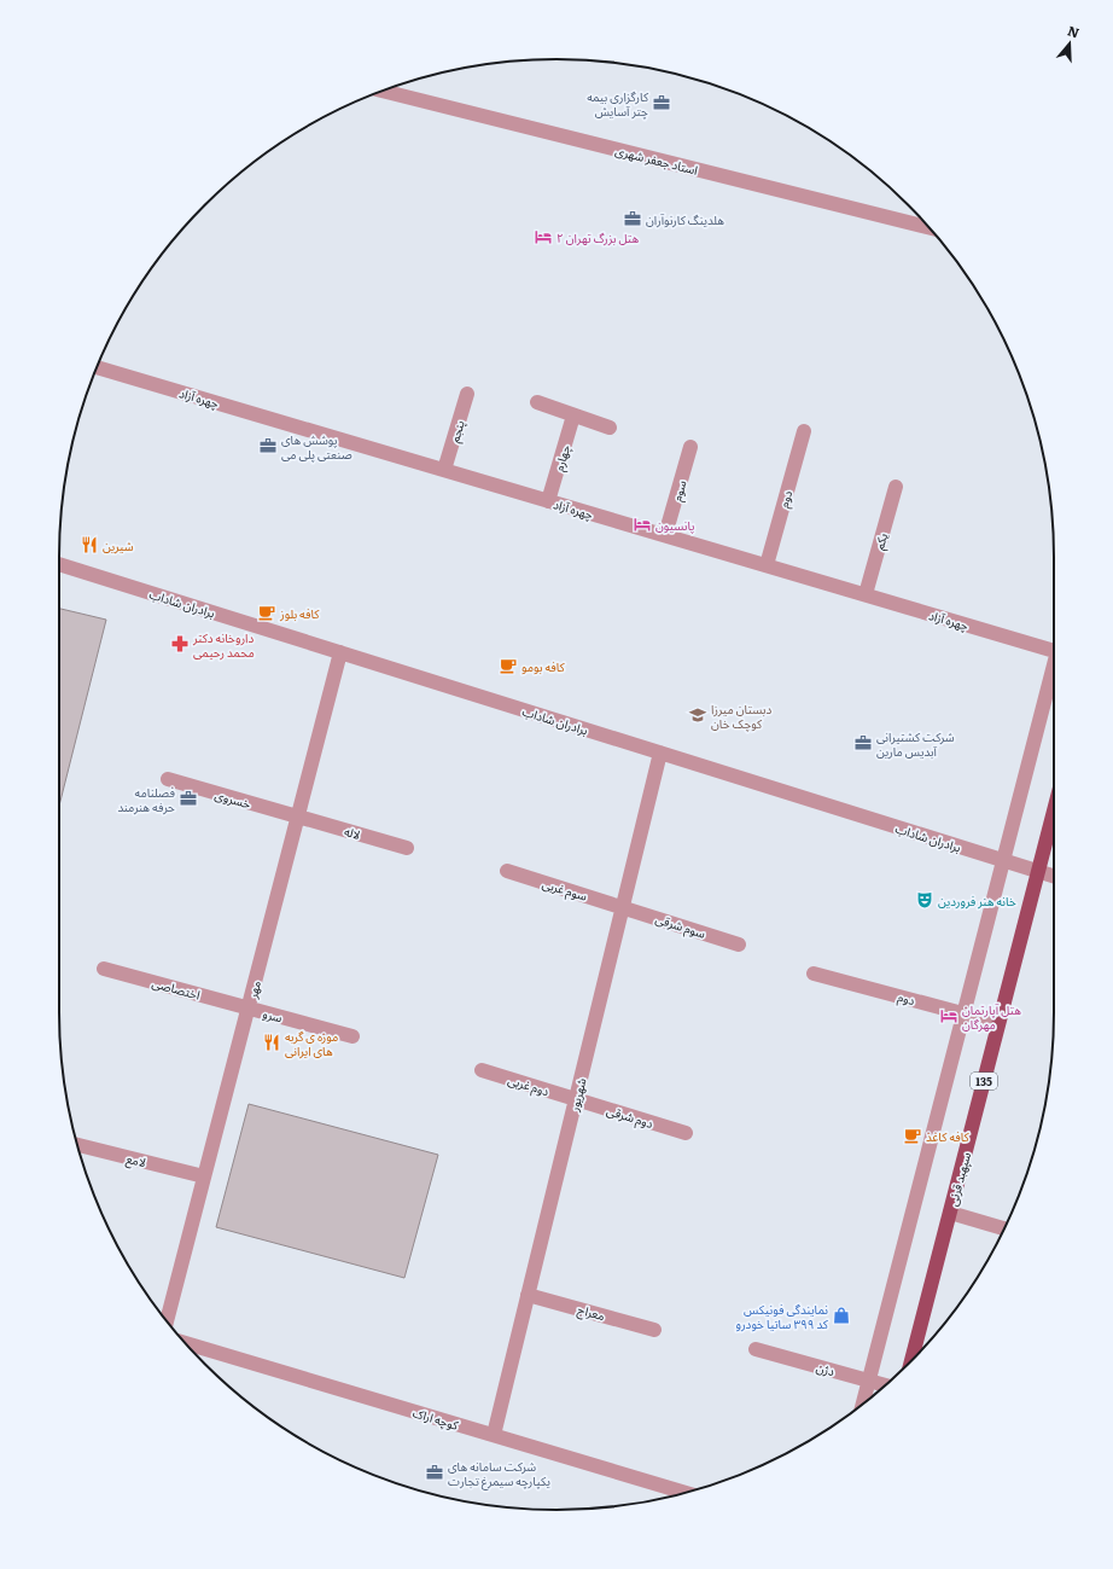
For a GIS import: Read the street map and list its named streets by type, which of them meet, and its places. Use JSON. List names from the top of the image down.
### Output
{
  "streets": {
    "main road": ["135", "سپهبد قرنی"],
    "street": [
      "استاد جعفر شهری",
      "چهره آزاد",
      "پنجم",
      "چهارم",
      "سوم",
      "دوم",
      "یکم",
      "برادران شاداب",
      "خسروی",
      "لاله",
      "سوم غربی",
      "سوم شرقی",
      "اختصاصی",
      "مهر",
      "سرو",
      "دوم غربی",
      "شهریور",
      "دوم شرقی",
      "لامع",
      "معراج",
      "دژن",
      "کوچه اراک"
    ]
  },
  "crossings": [
    ["چهره آزاد", "پنجم"],
    ["چهره آزاد", "چهارم"],
    ["چهره آزاد", "سوم"],
    ["چهره آزاد", "دوم"],
    ["چهره آزاد", "یکم"],
    ["دوم", "سپهبد قرنی"],
    ["برادران شاداب", "مهر"],
    ["برادران شاداب", "شهریور"],
    ["برادران شاداب", "سپهبد قرنی"],
    ["خسروی", "لاله"],
    ["خسروی", "مهر"],
    ["لاله", "مهر"],
    ["سوم غربی", "سوم شرقی"],
    ["سوم غربی", "شهریور"],
    ["سوم شرقی", "شهریور"],
    ["اختصاصی", "مهر"],
    ["اختصاصی", "سرو"],
    ["مهر", "سرو"],
    ["مهر", "لامع"],
    ["دوم غربی", "شهریور"],
    ["دوم غربی", "دوم شرقی"],
    ["شهریور", "دوم شرقی"],
    ["شهریور", "معراج"],
    ["شهریور", "کوچه اراک"]
  ],
  "places": {
    "office": [
      "کارگزاری بیمه چتر آسایش",
      "هلدینگ کارنوآران",
      "پوشش های صنعتی پلی می",
      "شرکت کشتیرانی آبدیس مارین",
      "فصلنامه حرفه هنرمند",
      "شرکت سامانه های یکپارچه سیمرغ تجارت"
    ],
    "hotel": ["هتل بزرگ تهران ۲", "پانسیون", "هتل آپارتمان مهرگان"],
    "restaurant": ["شیرین", "موزه ی گربه های ایرانی"],
    "cafe": ["کافه بلوز", "کافه بومو", "کافه کاغذ"],
    "pharmacy": ["داروخانه دکتر محمد رحیمی"],
    "school or university": ["دبستان میرزا کوچک خان"],
    "theatre": ["خانه هنر فروردین"],
    "shop": ["نمایندگی فونیکس کد ۳۹۹ ساتیا خودرو"]
  },
  "north": "top"
}
